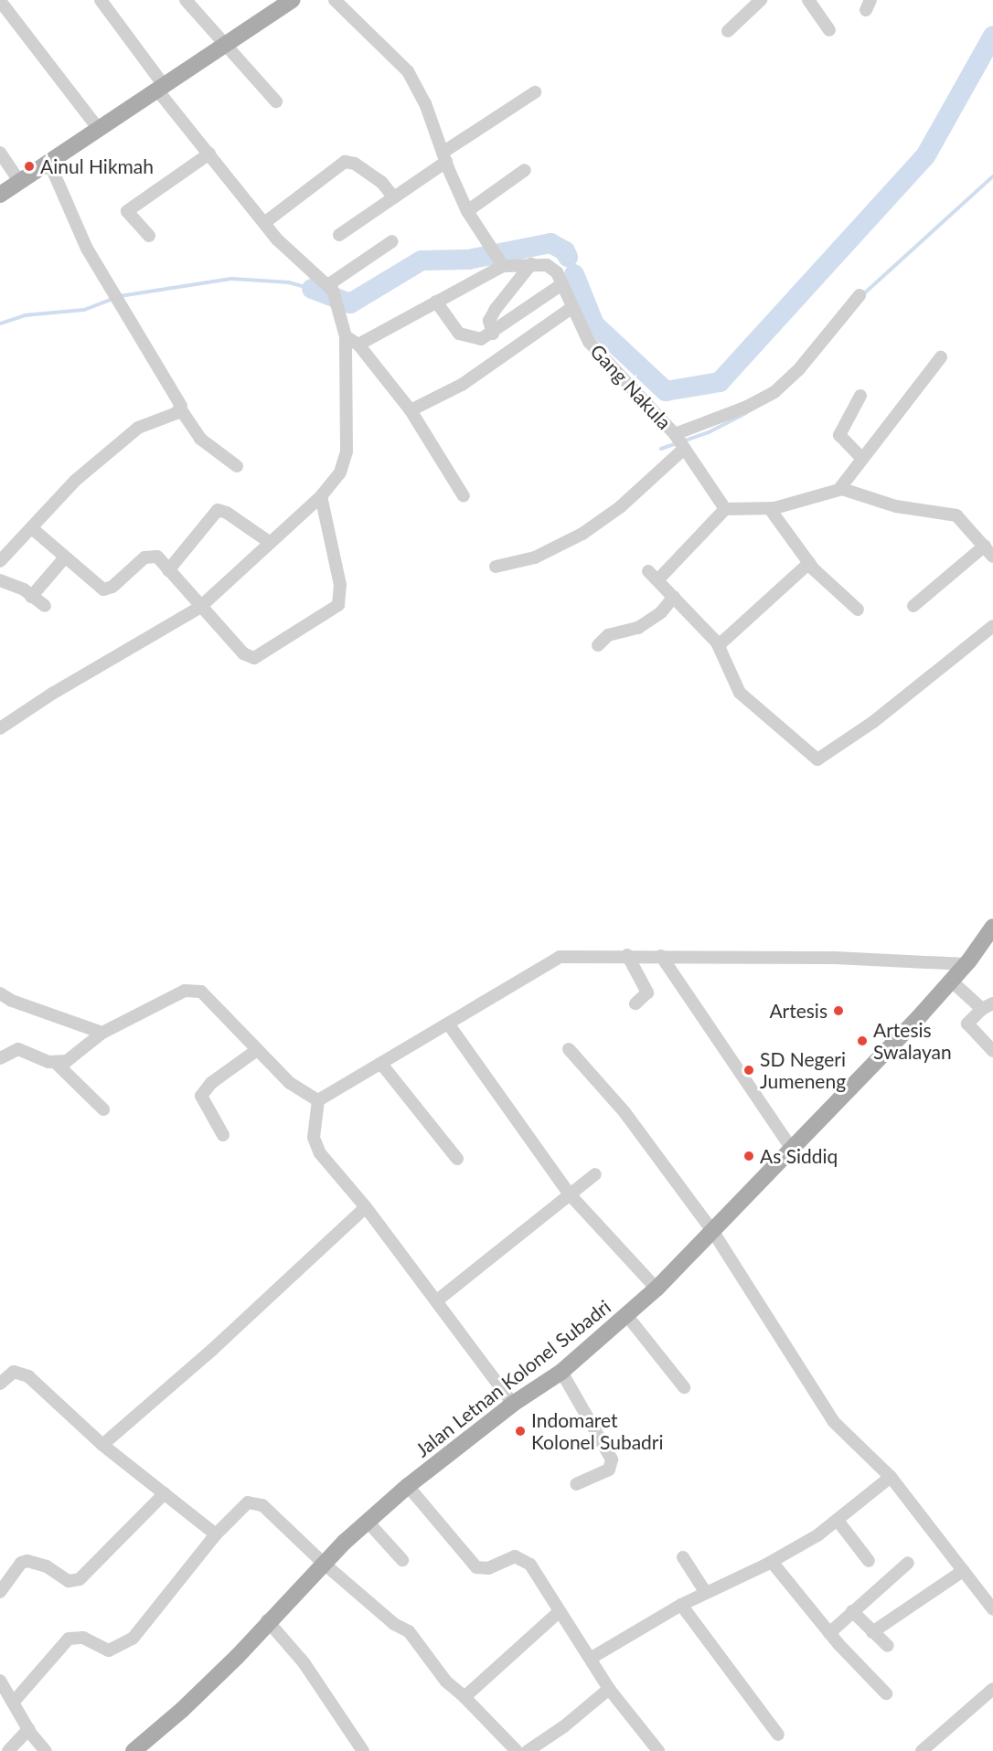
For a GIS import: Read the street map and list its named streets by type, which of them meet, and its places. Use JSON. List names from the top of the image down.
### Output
{
  "streets": {
    "main road": ["Jalan Letnan Kolonel Subadri"],
    "street": ["Gang Nakula"]
  },
  "places": [
    "Ainul Hikmah",
    "Artesis",
    "Artesis Swalayan",
    "SD Negeri Jumeneng",
    "As Siddiq",
    "Indomaret Kolonel Subadri"
  ]
}
